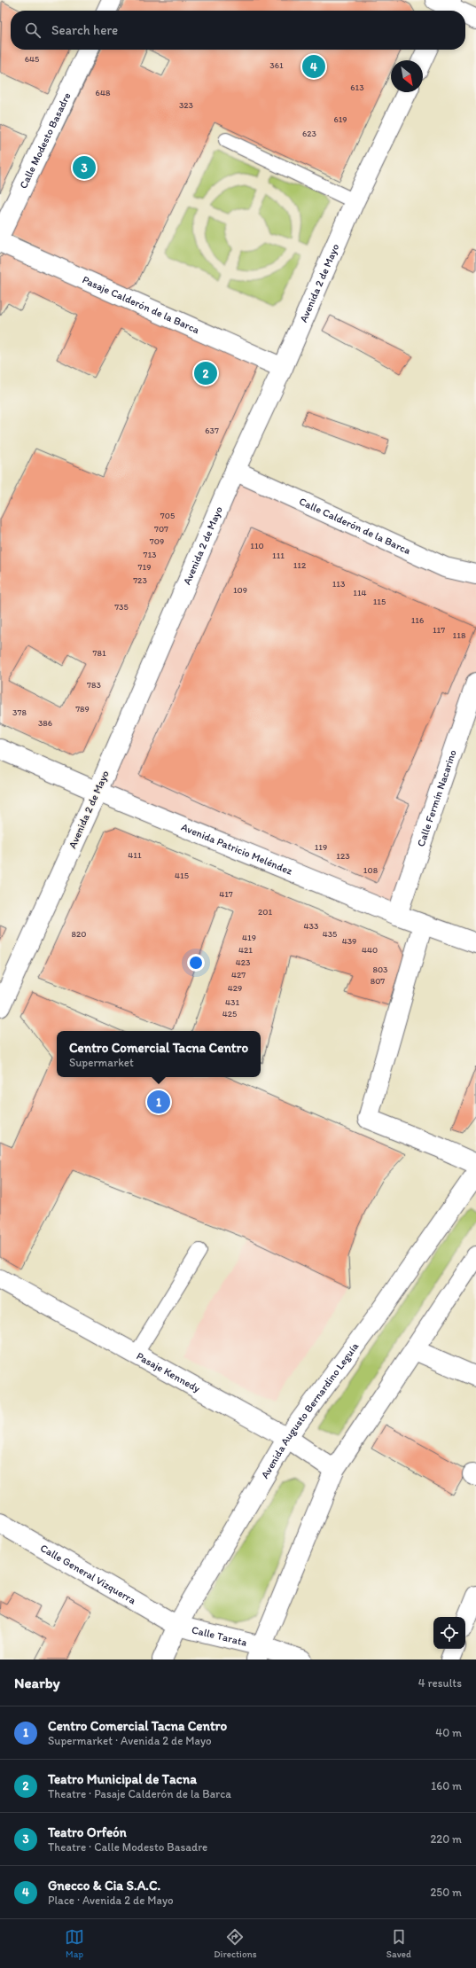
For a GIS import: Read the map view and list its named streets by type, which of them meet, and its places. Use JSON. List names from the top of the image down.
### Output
{
  "streets": {
    "street": [
      "Calle Modesto Basadre",
      "Avenida 2 de Mayo",
      "Pasaje Calderón de la Barca",
      "Calle Calderón de la Barca",
      "Calle Fermín Nacarino",
      "Avenida Patricio Meléndez",
      "Pasaje Kennedy",
      "Avenida Augusto Bernardino Leguía",
      "Calle General Vizquerra",
      "Calle Tarata"
    ]
  },
  "crossings": [
    ["Avenida 2 de Mayo", "Pasaje Calderón de la Barca"],
    ["Avenida 2 de Mayo", "Calle Calderón de la Barca"],
    ["Avenida 2 de Mayo", "Avenida Patricio Meléndez"],
    ["Calle Fermín Nacarino", "Avenida Patricio Meléndez"],
    ["Pasaje Kennedy", "Avenida Augusto Bernardino Leguía"],
    ["Avenida Augusto Bernardino Leguía", "Calle General Vizquerra"],
    ["Avenida Augusto Bernardino Leguía", "Calle Tarata"],
    ["Calle General Vizquerra", "Calle Tarata"]
  ],
  "house_numbers": [
    "645",
    "361",
    "613",
    "648",
    "323",
    "619",
    "623",
    "637",
    "705",
    "707",
    "709",
    "110",
    "713",
    "111",
    "112",
    "719",
    "723",
    "113",
    "109",
    "114",
    "115",
    "735",
    "116",
    "117",
    "118",
    "781",
    "783",
    "789",
    "378",
    "386",
    "119",
    "411",
    "123",
    "108",
    "415",
    "417",
    "201",
    "433",
    "820",
    "435",
    "419",
    "439",
    "421",
    "440",
    "423",
    "803",
    "427",
    "807",
    "429",
    "431",
    "425"
  ],
  "north": "bottom right",
  "page": {
    "search": "Search here",
    "pins": [
      "4",
      "3",
      "2",
      "1"
    ],
    "popup": ["Centro Comercial Tacna Centro", "Supermarket"],
    "heading": ["Nearby", "4 results"],
    "list": [
      {
        "mark": "1",
        "name": "Centro Comercial Tacna Centro",
        "note": "Supermarket · Avenida 2 de Mayo",
        "value": "40 m"
      },
      {
        "mark": "2",
        "name": "Teatro Municipal de Tacna",
        "note": "Theatre · Pasaje Calderón de la Barca",
        "value": "160 m"
      },
      {
        "mark": "3",
        "name": "Teatro Orfeón",
        "note": "Theatre · Calle Modesto Basadre",
        "value": "220 m"
      },
      {
        "mark": "4",
        "name": "Gnecco & Cia S.A.C.",
        "note": "Place · Avenida 2 de Mayo",
        "value": "250 m"
      }
    ],
    "nav": ["Map", "Directions", "Saved"]
  }
}
